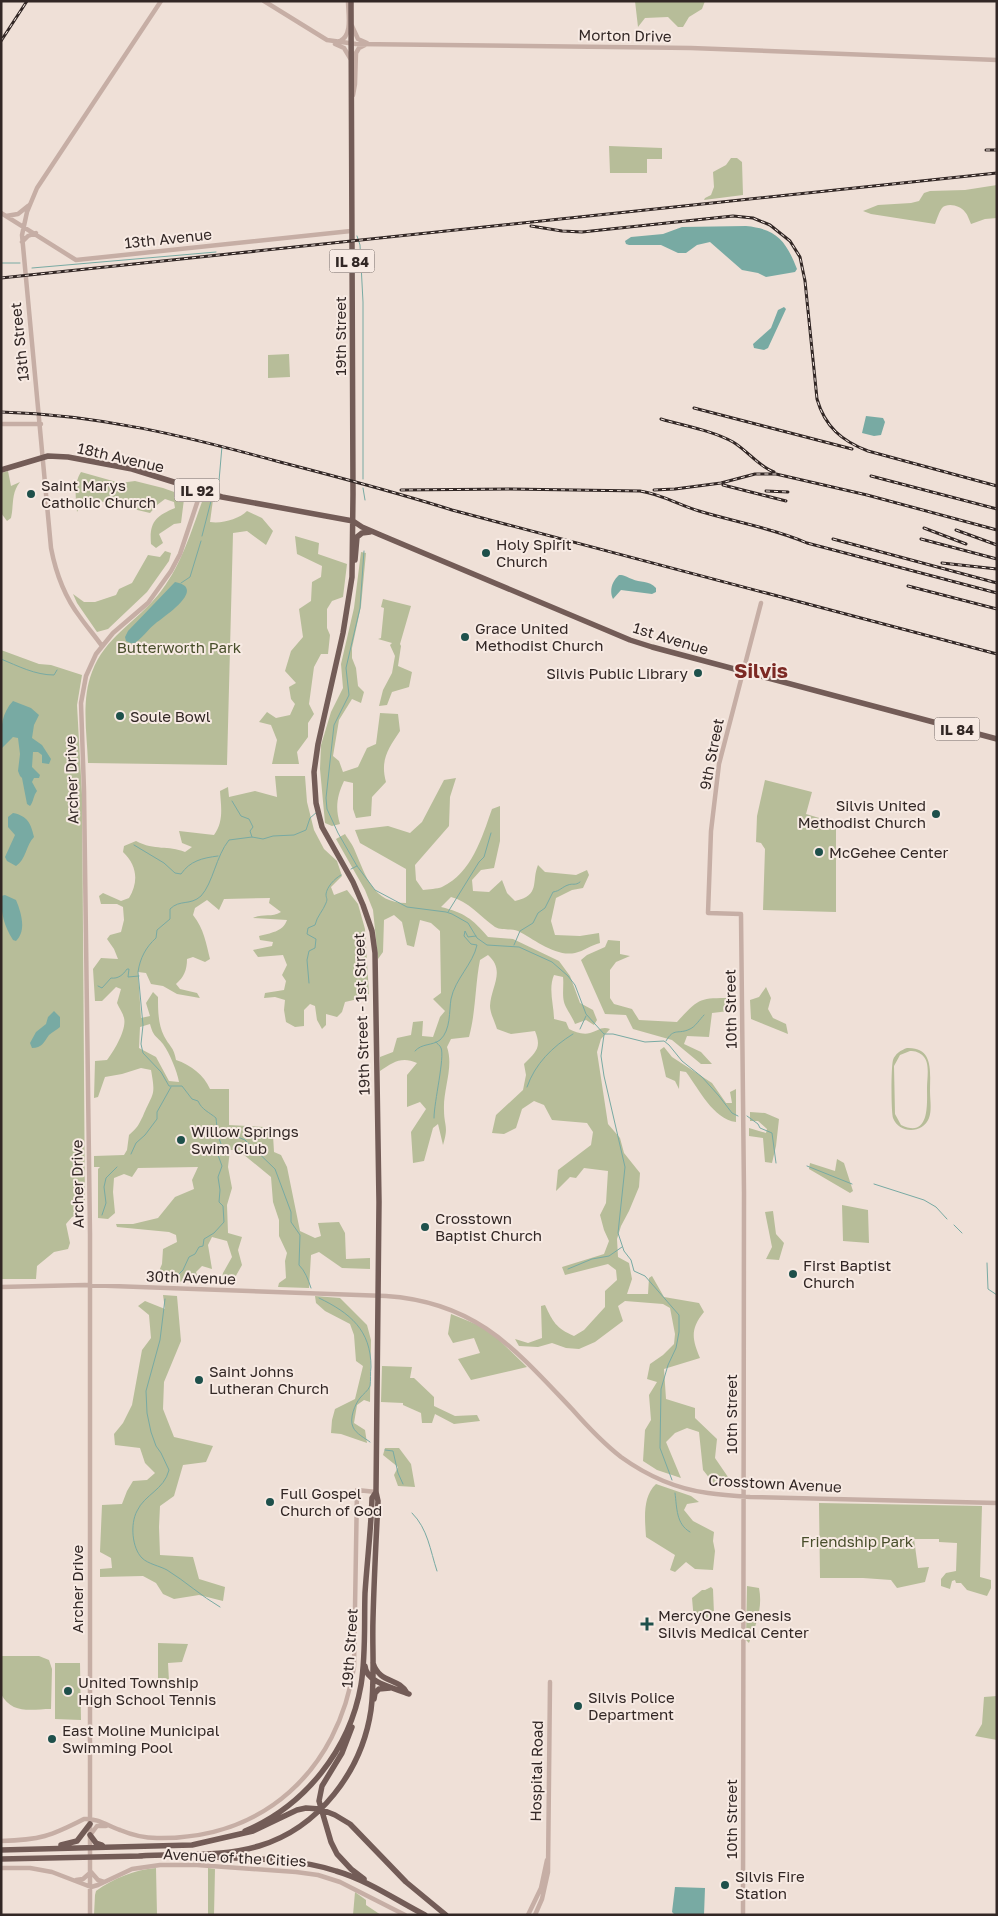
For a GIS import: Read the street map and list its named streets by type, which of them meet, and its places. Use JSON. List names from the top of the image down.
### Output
{
  "streets": {
    "main road": [
      "IL 84",
      "19th Street",
      "18th Avenue",
      "IL 92",
      "1st Avenue",
      "19th Street - 1st Street",
      "Avenue of the Cities"
    ],
    "street": [
      "Morton Drive",
      "13th Avenue",
      "13th Street",
      "9th Street",
      "Archer Drive",
      "10th Street",
      "30th Avenue",
      "Crosstown Avenue",
      "Hospital Road"
    ]
  },
  "crossings": [
    ["Morton Drive", "19th Street"],
    ["13th Avenue", "19th Street"],
    ["13th Avenue", "13th Street"],
    ["19th Street", "18th Avenue"],
    ["19th Street", "1st Avenue"],
    ["19th Street", "19th Street - 1st Street"],
    ["19th Street", "Avenue of the Cities"],
    ["13th Street", "18th Avenue"],
    ["13th Street", "Archer Drive"],
    ["18th Avenue", "1st Avenue"],
    ["18th Avenue", "Archer Drive"],
    ["18th Avenue", "19th Street - 1st Street"],
    ["1st Avenue", "9th Street"],
    ["1st Avenue", "19th Street - 1st Street"],
    ["9th Street", "10th Street"],
    ["Archer Drive", "30th Avenue"],
    ["Archer Drive", "Avenue of the Cities"],
    ["10th Street", "Crosstown Avenue"],
    ["19th Street - 1st Street", "30th Avenue"],
    ["19th Street - 1st Street", "Crosstown Avenue"],
    ["30th Avenue", "Crosstown Avenue"]
  ],
  "districts": ["Silvis"],
  "parks": ["Butterworth Park", "Friendship Park"],
  "places": {
    "other": [
      "Saint Marys Catholic Church",
      "Holy Spirit Church",
      "Grace United Methodist Church",
      "Silvis Public Library",
      "Soule Bowl",
      "Silvis United Methodist Church",
      "McGehee Center",
      "Willow Springs Swim Club",
      "Crosstown Baptist Church",
      "First Baptist Church",
      "Saint Johns Lutheran Church",
      "Full Gospel Church of God",
      "United Township High School Tennis",
      "Silvis Police Department",
      "East Moline Municipal Swimming Pool",
      "Silvis Fire Station"
    ],
    "health": ["MercyOne Genesis Silvis Medical Center"]
  }
}
